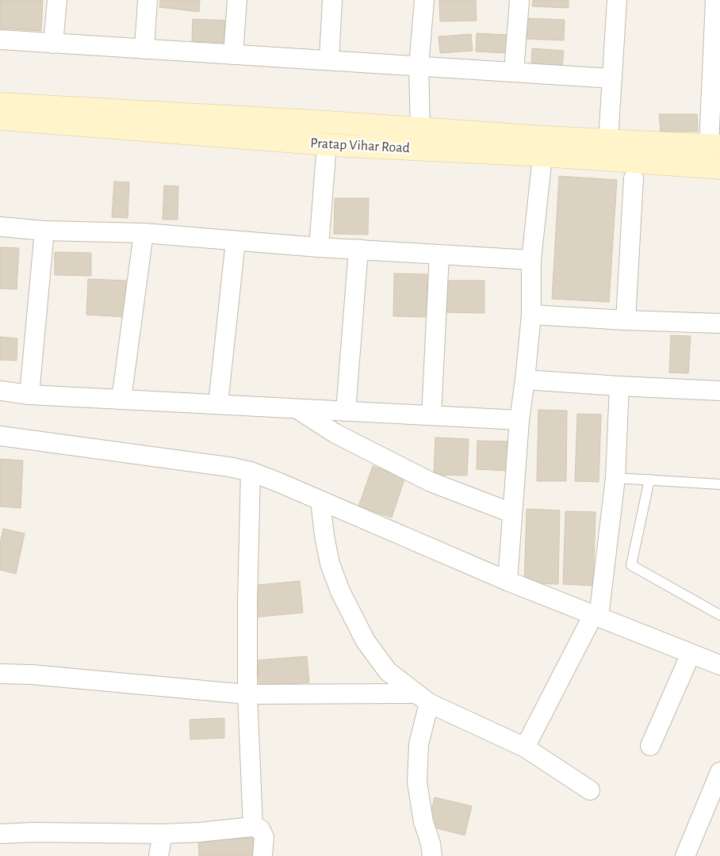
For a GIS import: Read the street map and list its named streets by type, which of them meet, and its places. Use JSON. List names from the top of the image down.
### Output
{
  "streets": {
    "street": ["Pratap Vihar Road"]
  }
}
